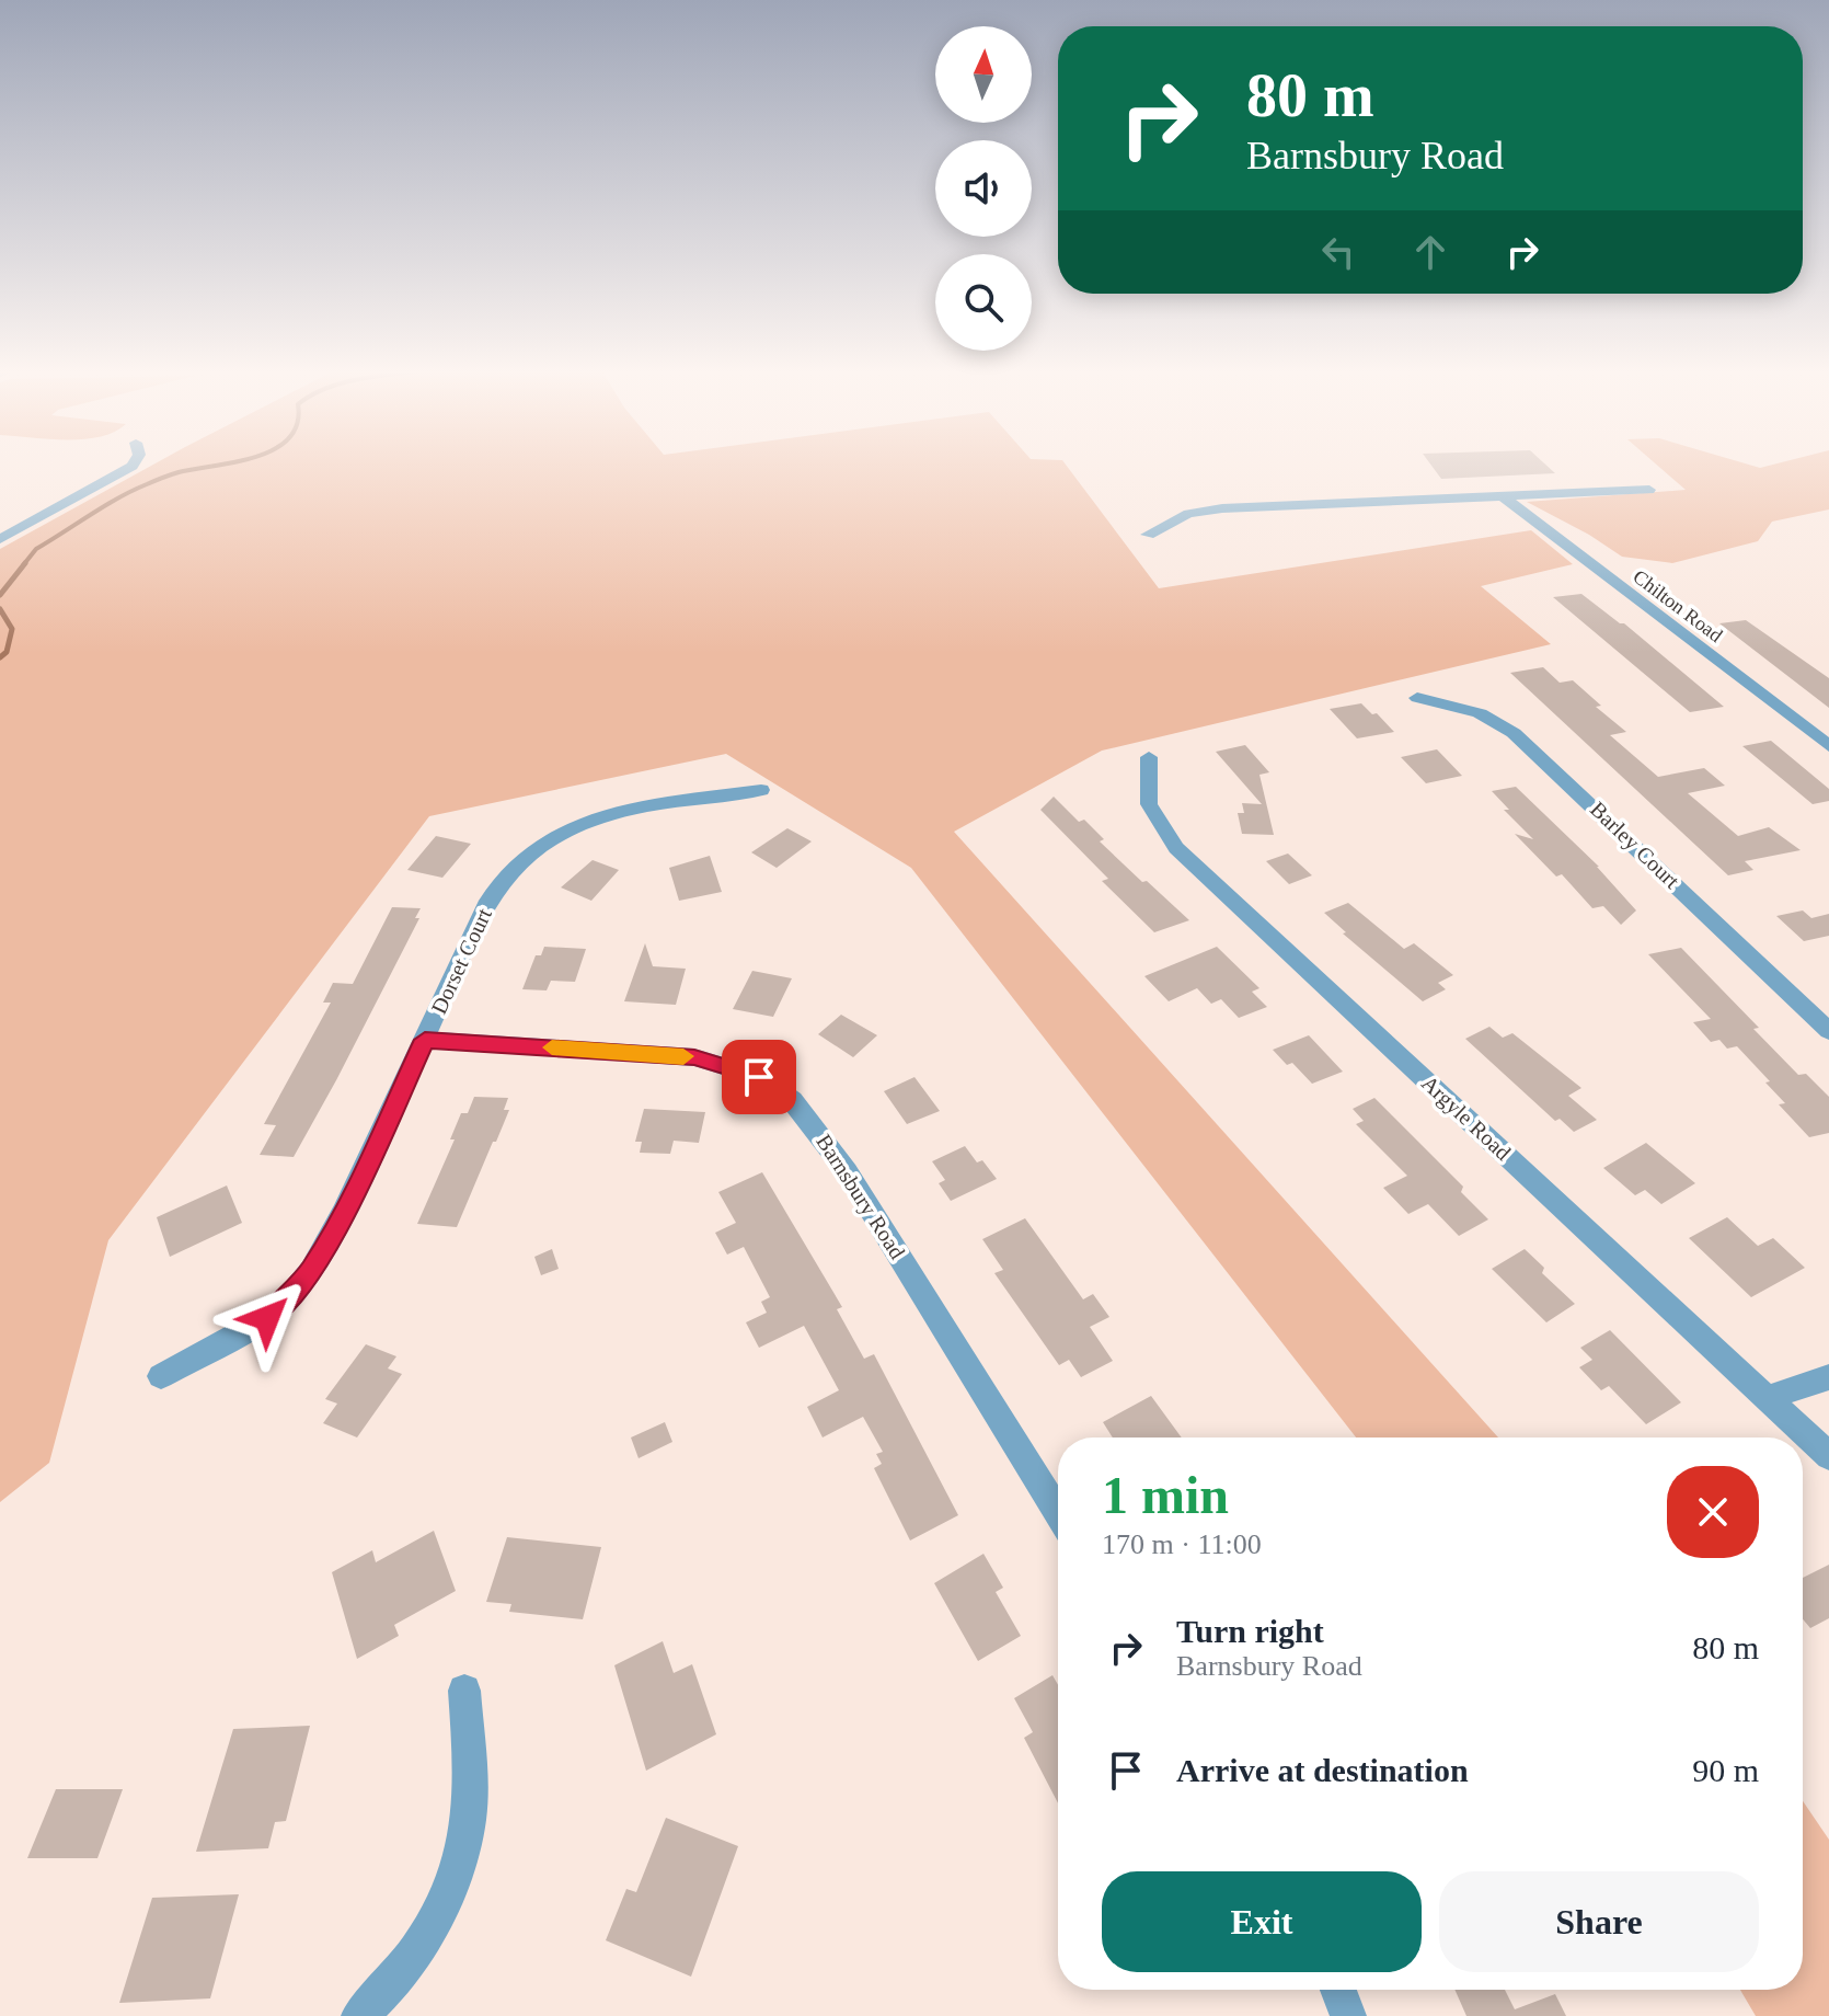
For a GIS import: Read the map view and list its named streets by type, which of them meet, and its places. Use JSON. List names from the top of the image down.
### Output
{
  "streets": {
    "street": [
      "Chilton Road",
      "Barley Court",
      "Dorset Court",
      "Argyle Road",
      "Barnsbury Road"
    ]
  },
  "crossings": [
    ["Dorset Court", "Barnsbury Road"]
  ],
  "north": "top",
  "page": {
    "turn": ["80 m", "Barnsbury Road"],
    "heading": ["1 min", "170 m · 11:00"],
    "list": [
      {
        "name": "Turn right",
        "note": "Barnsbury Road",
        "value": "80 m"
      },
      {
        "name": "Arrive at destination",
        "value": "90 m"
      }
    ],
    "buttons": ["Exit", "Share"]
  }
}
